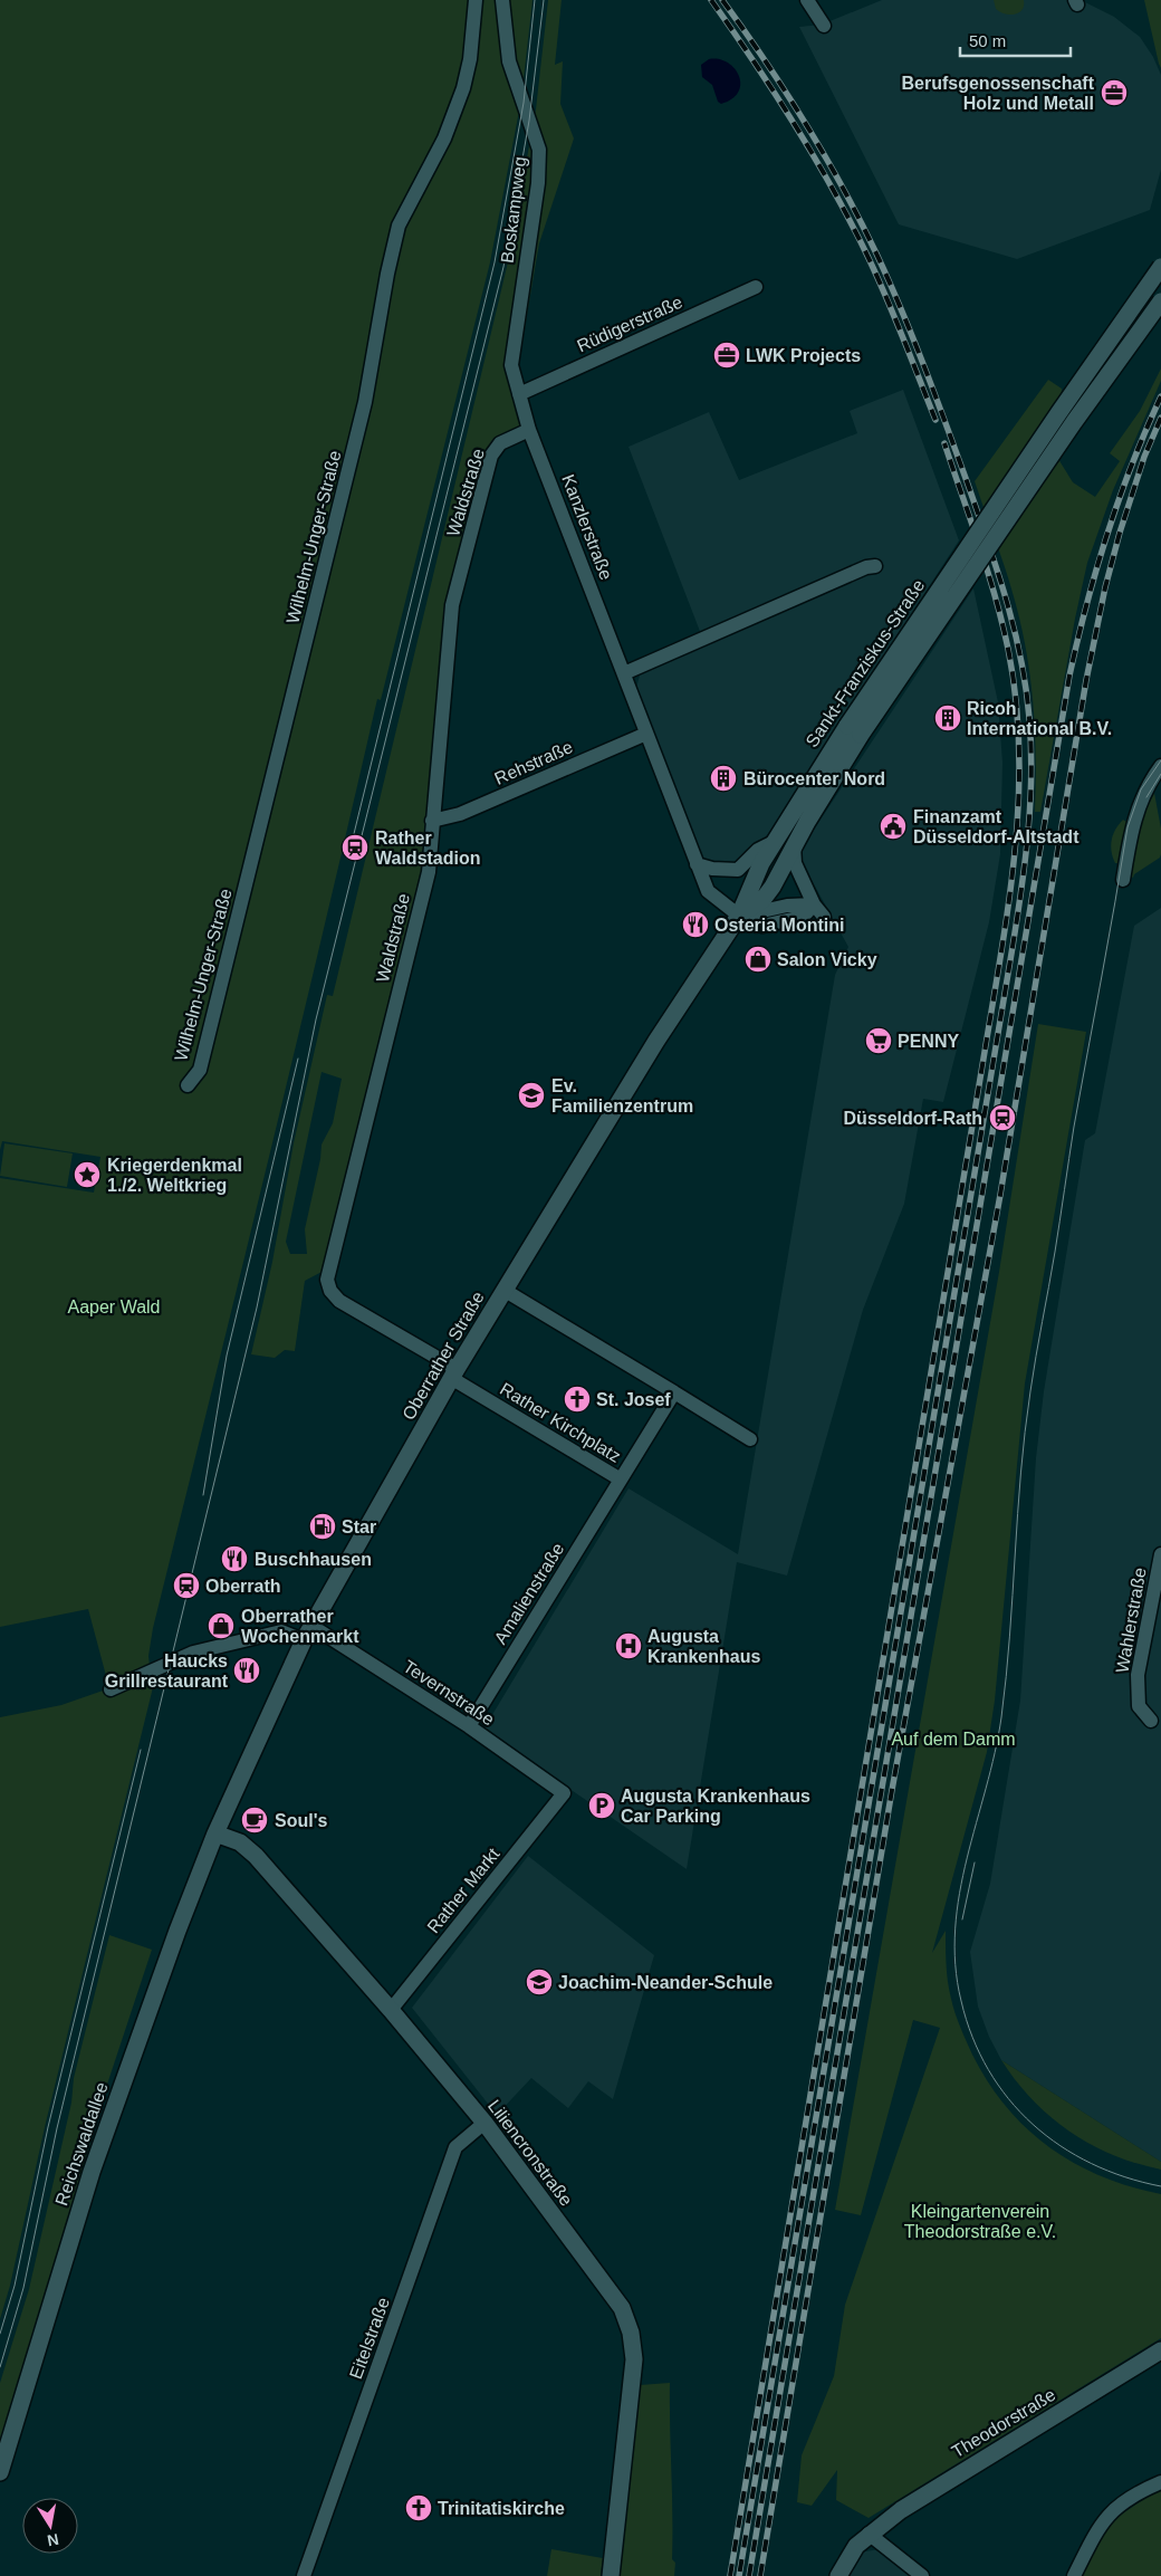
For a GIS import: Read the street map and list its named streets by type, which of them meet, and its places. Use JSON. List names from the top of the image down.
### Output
{
  "streets": {
    "main road": [
      "Sankt-Franziskus-Straße",
      "Oberrather Straße",
      "Reichswaldallee",
      "Liliencronstraße",
      "Theodorstraße"
    ],
    "street": [
      "Boskampweg",
      "Rüdigerstraße",
      "Waldstraße",
      "Kanzlerstraße",
      "Wilhelm-Unger-Straße",
      "Rehstraße",
      "Rather Kirchplatz",
      "Amalienstraße",
      "Wahlerstraße",
      "Tevernstraße",
      "Rather Markt",
      "Eitelstraße"
    ]
  },
  "crossings": [
    ["Boskampweg", "Rüdigerstraße"],
    ["Boskampweg", "Kanzlerstraße"],
    ["Rüdigerstraße", "Kanzlerstraße"],
    ["Waldstraße", "Kanzlerstraße"],
    ["Waldstraße", "Rehstraße"],
    ["Waldstraße", "Oberrather Straße"],
    ["Waldstraße", "Rather Kirchplatz"],
    ["Kanzlerstraße", "Sankt-Franziskus-Straße"],
    ["Kanzlerstraße", "Rehstraße"],
    ["Kanzlerstraße", "Oberrather Straße"],
    ["Sankt-Franziskus-Straße", "Oberrather Straße"],
    ["Oberrather Straße", "Rather Kirchplatz"],
    ["Oberrather Straße", "Tevernstraße"],
    ["Oberrather Straße", "Reichswaldallee"],
    ["Oberrather Straße", "Liliencronstraße"],
    ["Rather Kirchplatz", "Amalienstraße"],
    ["Amalienstraße", "Tevernstraße"],
    ["Tevernstraße", "Rather Markt"],
    ["Rather Markt", "Liliencronstraße"],
    ["Reichswaldallee", "Liliencronstraße"],
    ["Liliencronstraße", "Eitelstraße"]
  ],
  "parks": ["Aaper Wald", "Auf dem Damm", "Kleingartenverein Theodorstraße e.V."],
  "places": {
    "office": ["Berufsgenossenschaft Holz und Metall", "LWK Projects"],
    "building": ["Ricoh International B.V.", "Bürocenter Nord"],
    "public building": ["Finanzamt Düsseldorf-Altstadt"],
    "station": ["Rather Waldstadion", "Düsseldorf-Rath", "Oberrath"],
    "restaurant": ["Osteria Montini", "Buschhausen", "Haucks Grillrestaurant"],
    "shop": ["Salon Vicky", "Oberrather Wochenmarkt"],
    "supermarket": ["PENNY"],
    "school or university": ["Ev. Familienzentrum", "Joachim-Neander-Schule"],
    "place": ["Kriegerdenkmal 1./2. Weltkrieg"],
    "church": ["St. Josef", "Trinitatiskirche"],
    "fuel station": ["Star"],
    "hospital": ["Augusta Krankenhaus"],
    "parking": ["Augusta Krankenhaus Car Parking"],
    "cafe": ["Soul's"]
  },
  "scale_bar": "50 m",
  "north": "bottom"
}
